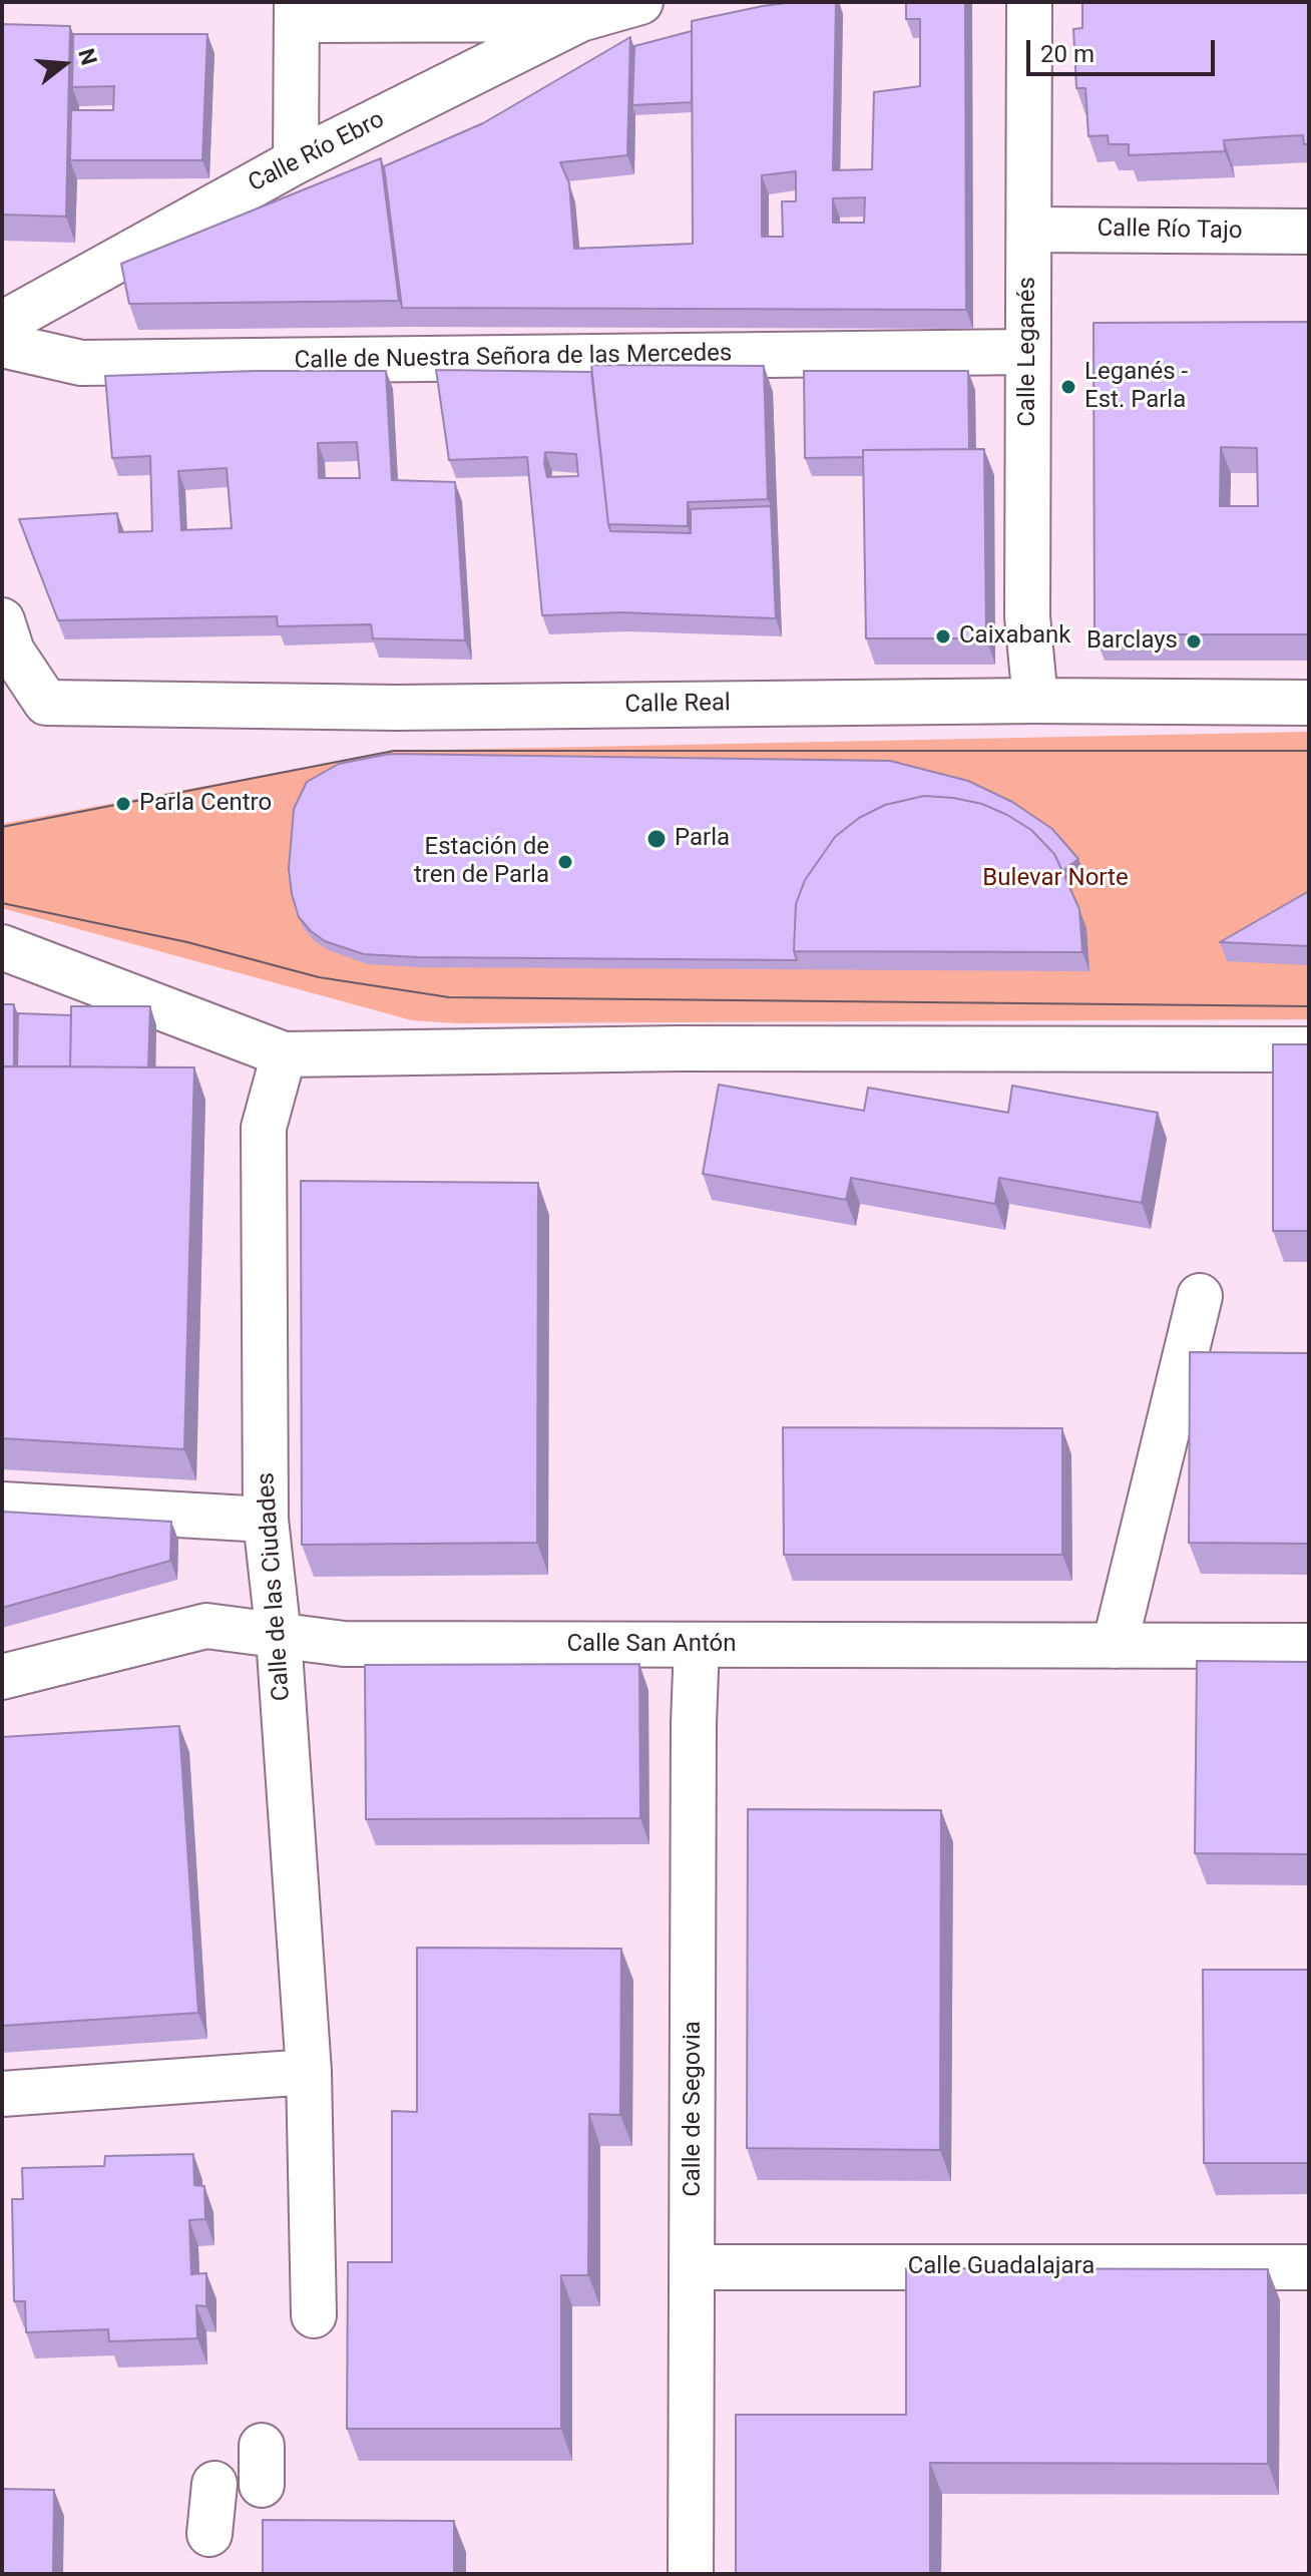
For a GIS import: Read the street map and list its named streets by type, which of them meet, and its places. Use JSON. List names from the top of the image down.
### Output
{
  "streets": {
    "street": [
      "Calle Río Ebro",
      "Calle Río Tajo",
      "Calle Leganés",
      "Calle de Nuestra Señora de las Mercedes",
      "Calle Real",
      "Calle de las Ciudades",
      "Calle San Antón",
      "Calle de Segovia",
      "Calle Guadalajara"
    ]
  },
  "crossings": [
    ["Calle Río Tajo", "Calle Leganés"],
    ["Calle Leganés", "Calle de Nuestra Señora de las Mercedes"],
    ["Calle Leganés", "Calle Real"],
    ["Calle de las Ciudades", "Calle San Antón"],
    ["Calle San Antón", "Calle de Segovia"],
    ["Calle de Segovia", "Calle Guadalajara"]
  ],
  "parks": ["Bulevar Norte"],
  "places": [
    "Leganés - Est. Parla",
    "Caixabank",
    "Barclays",
    "Parla Centro",
    "Parla",
    "Estación de tren de Parla"
  ],
  "scale_bar": "20 m",
  "north": "right"
}
